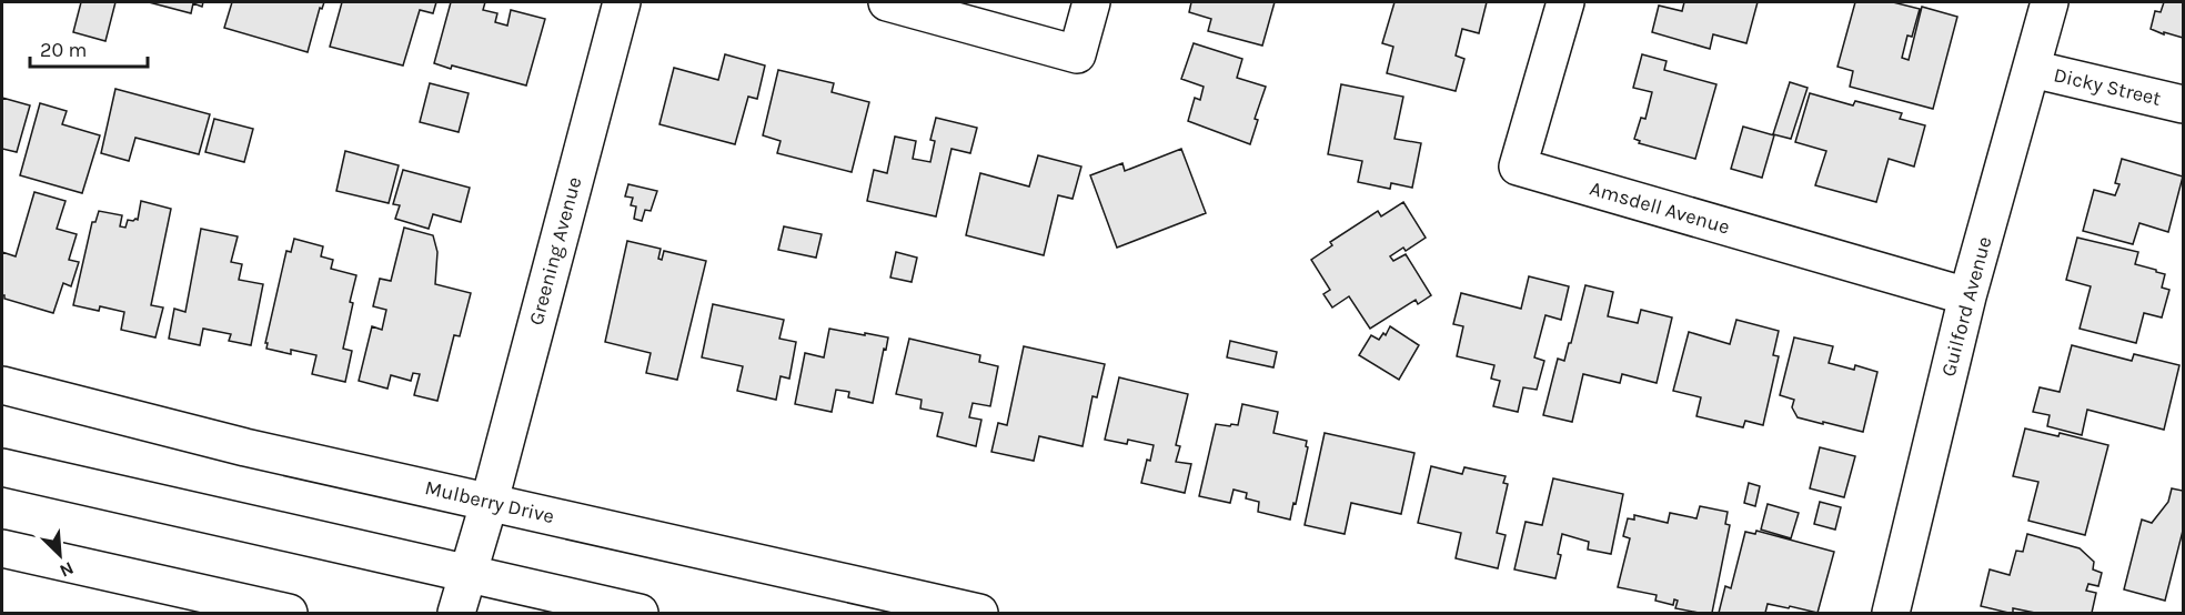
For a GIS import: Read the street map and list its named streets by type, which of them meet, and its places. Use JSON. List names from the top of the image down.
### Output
{
  "streets": {
    "street": [
      "Dicky Street",
      "Amsdell Avenue",
      "Greening Avenue",
      "Guilford Avenue",
      "Mulberry Drive"
    ]
  },
  "crossings": [
    ["Dicky Street", "Guilford Avenue"],
    ["Amsdell Avenue", "Guilford Avenue"],
    ["Greening Avenue", "Mulberry Drive"]
  ],
  "scale_bar": "20 m",
  "north": "bottom right"
}
